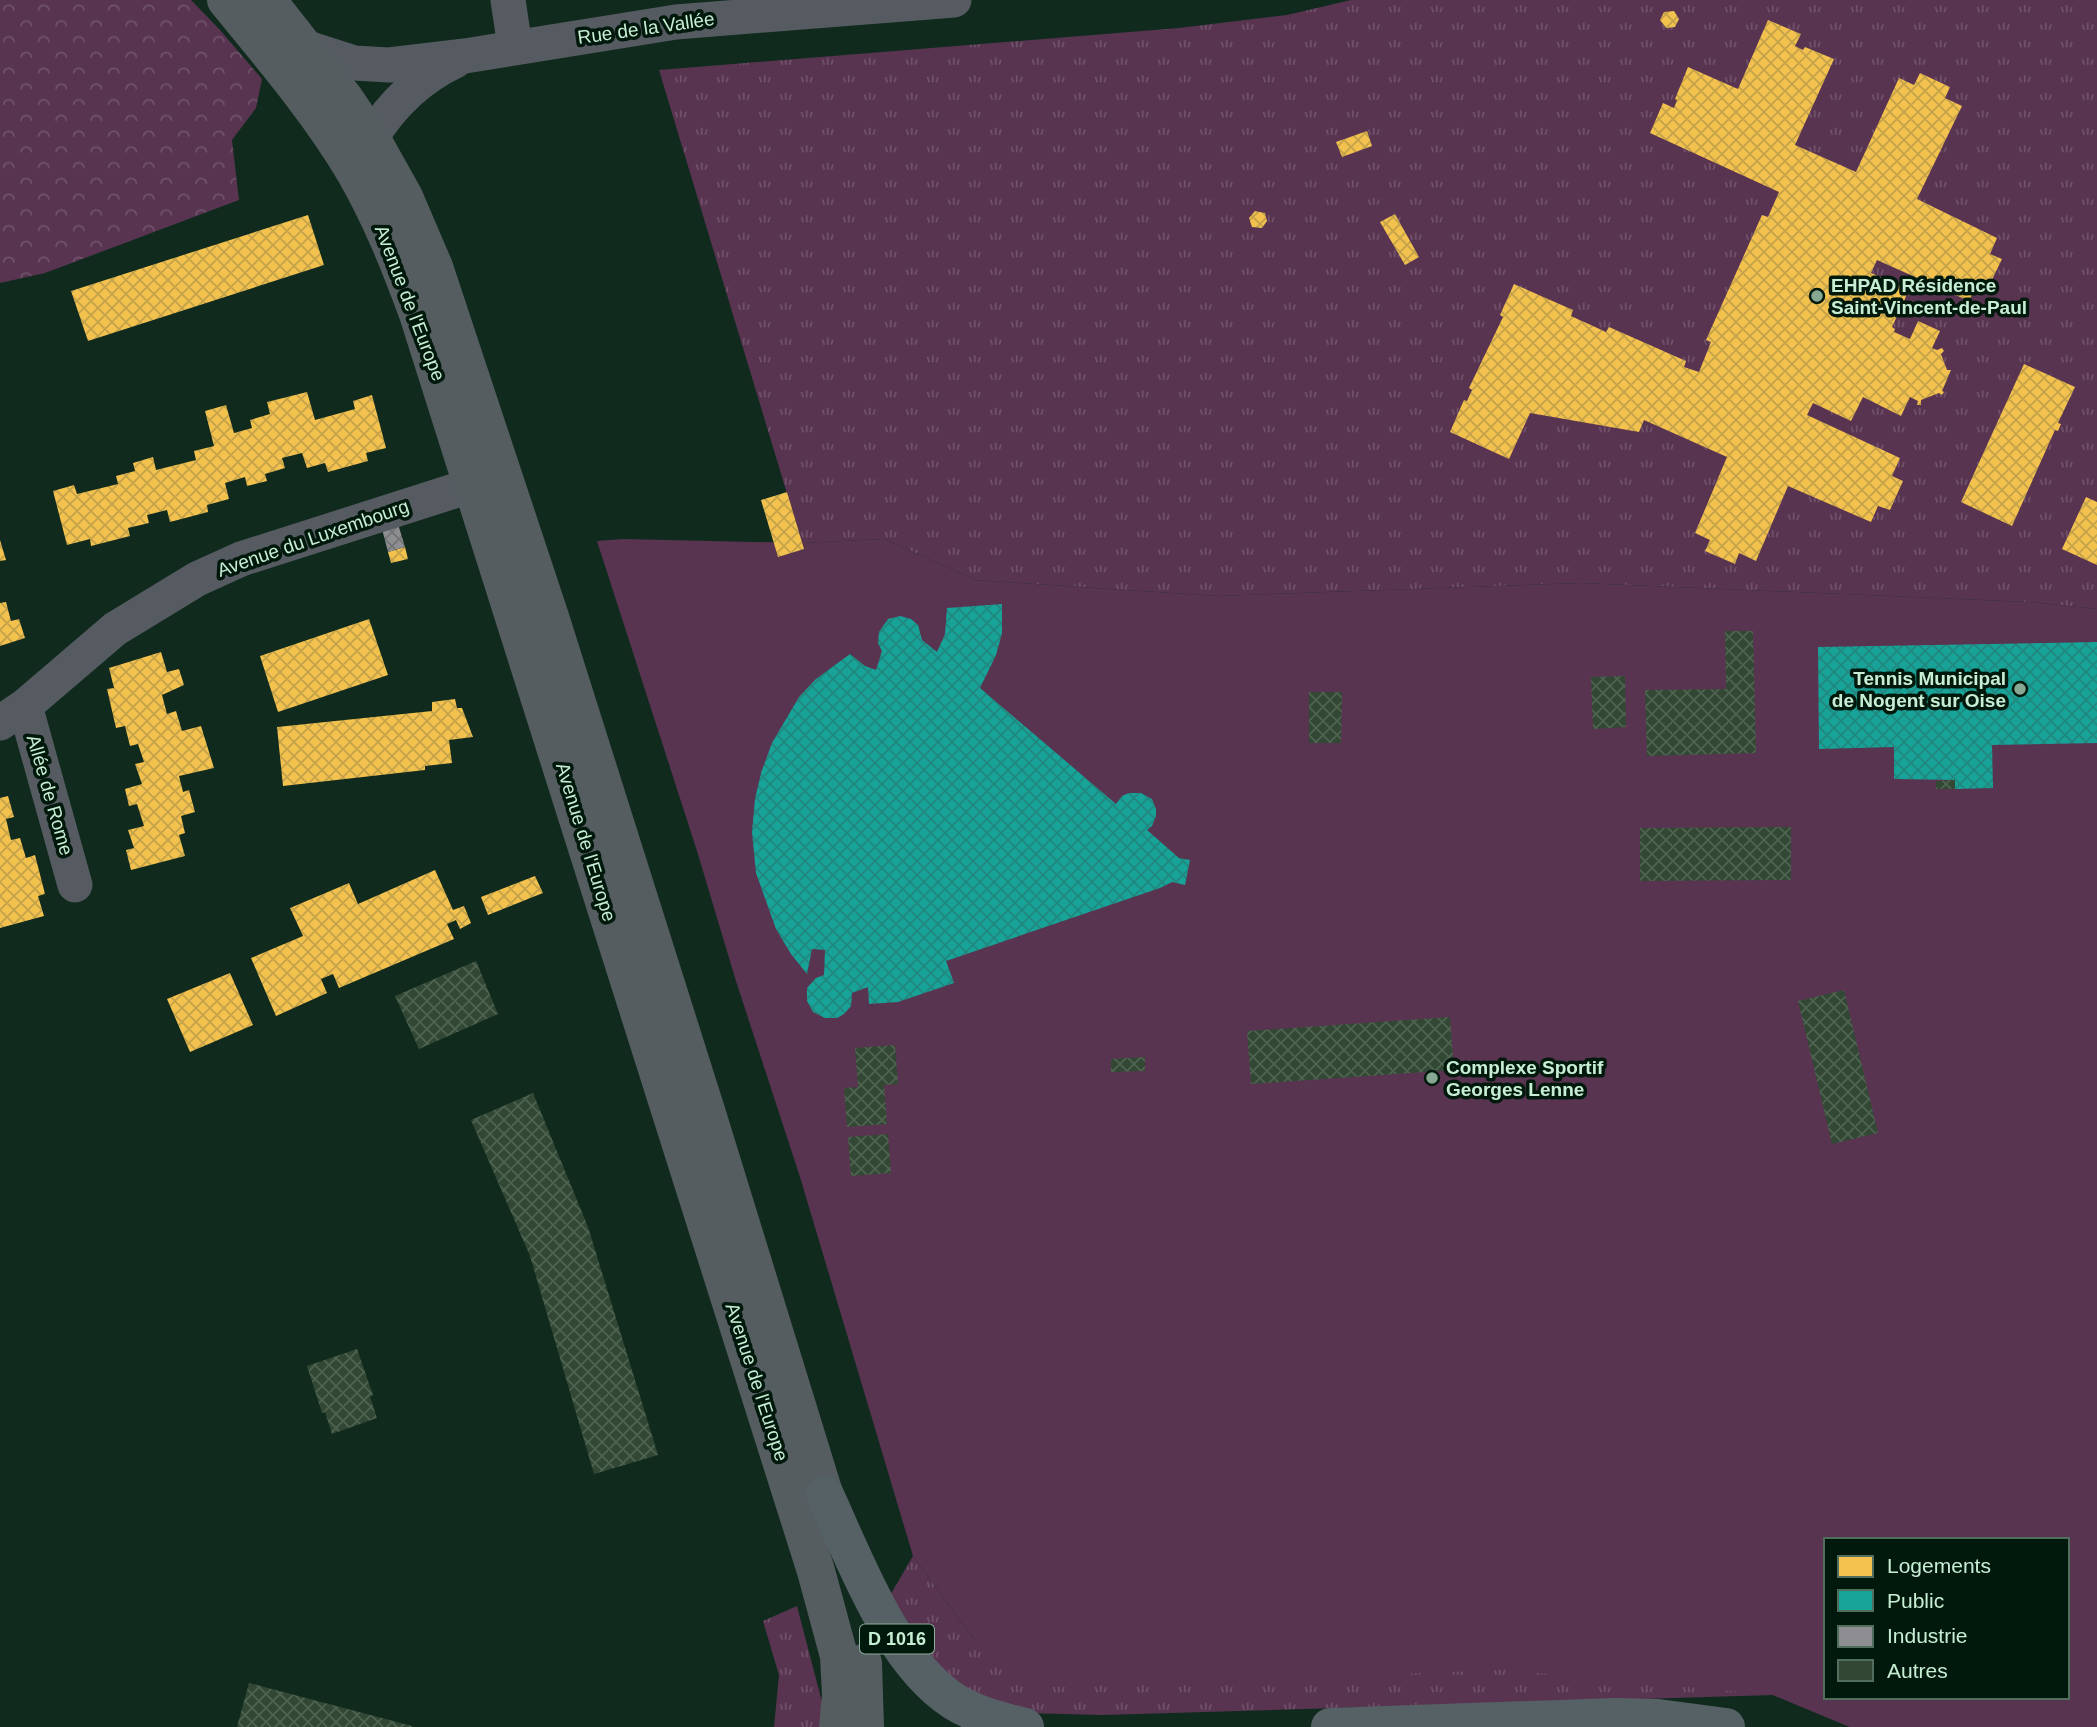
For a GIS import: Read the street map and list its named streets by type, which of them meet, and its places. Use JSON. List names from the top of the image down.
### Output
{
  "streets": {
    "highway": ["D 1016"],
    "street": [
      "Rue de la Vallée",
      "Avenue de l'Europe",
      "Avenue du Luxembourg",
      "Allée de Rome"
    ]
  },
  "crossings": [
    ["Rue de la Vallée", "Avenue de l'Europe"],
    ["Avenue de l'Europe", "Avenue du Luxembourg"],
    ["Avenue de l'Europe", "D 1016"],
    ["Avenue du Luxembourg", "Allée de Rome"]
  ],
  "places": ["EHPAD Résidence Saint-Vincent-de-Paul", "Tennis Municipal de Nogent sur Oise", "Complexe Sportif Georges Lenne"],
  "legend": [
    "Logements",
    "Public",
    "Industrie",
    "Autres"
  ]
}
